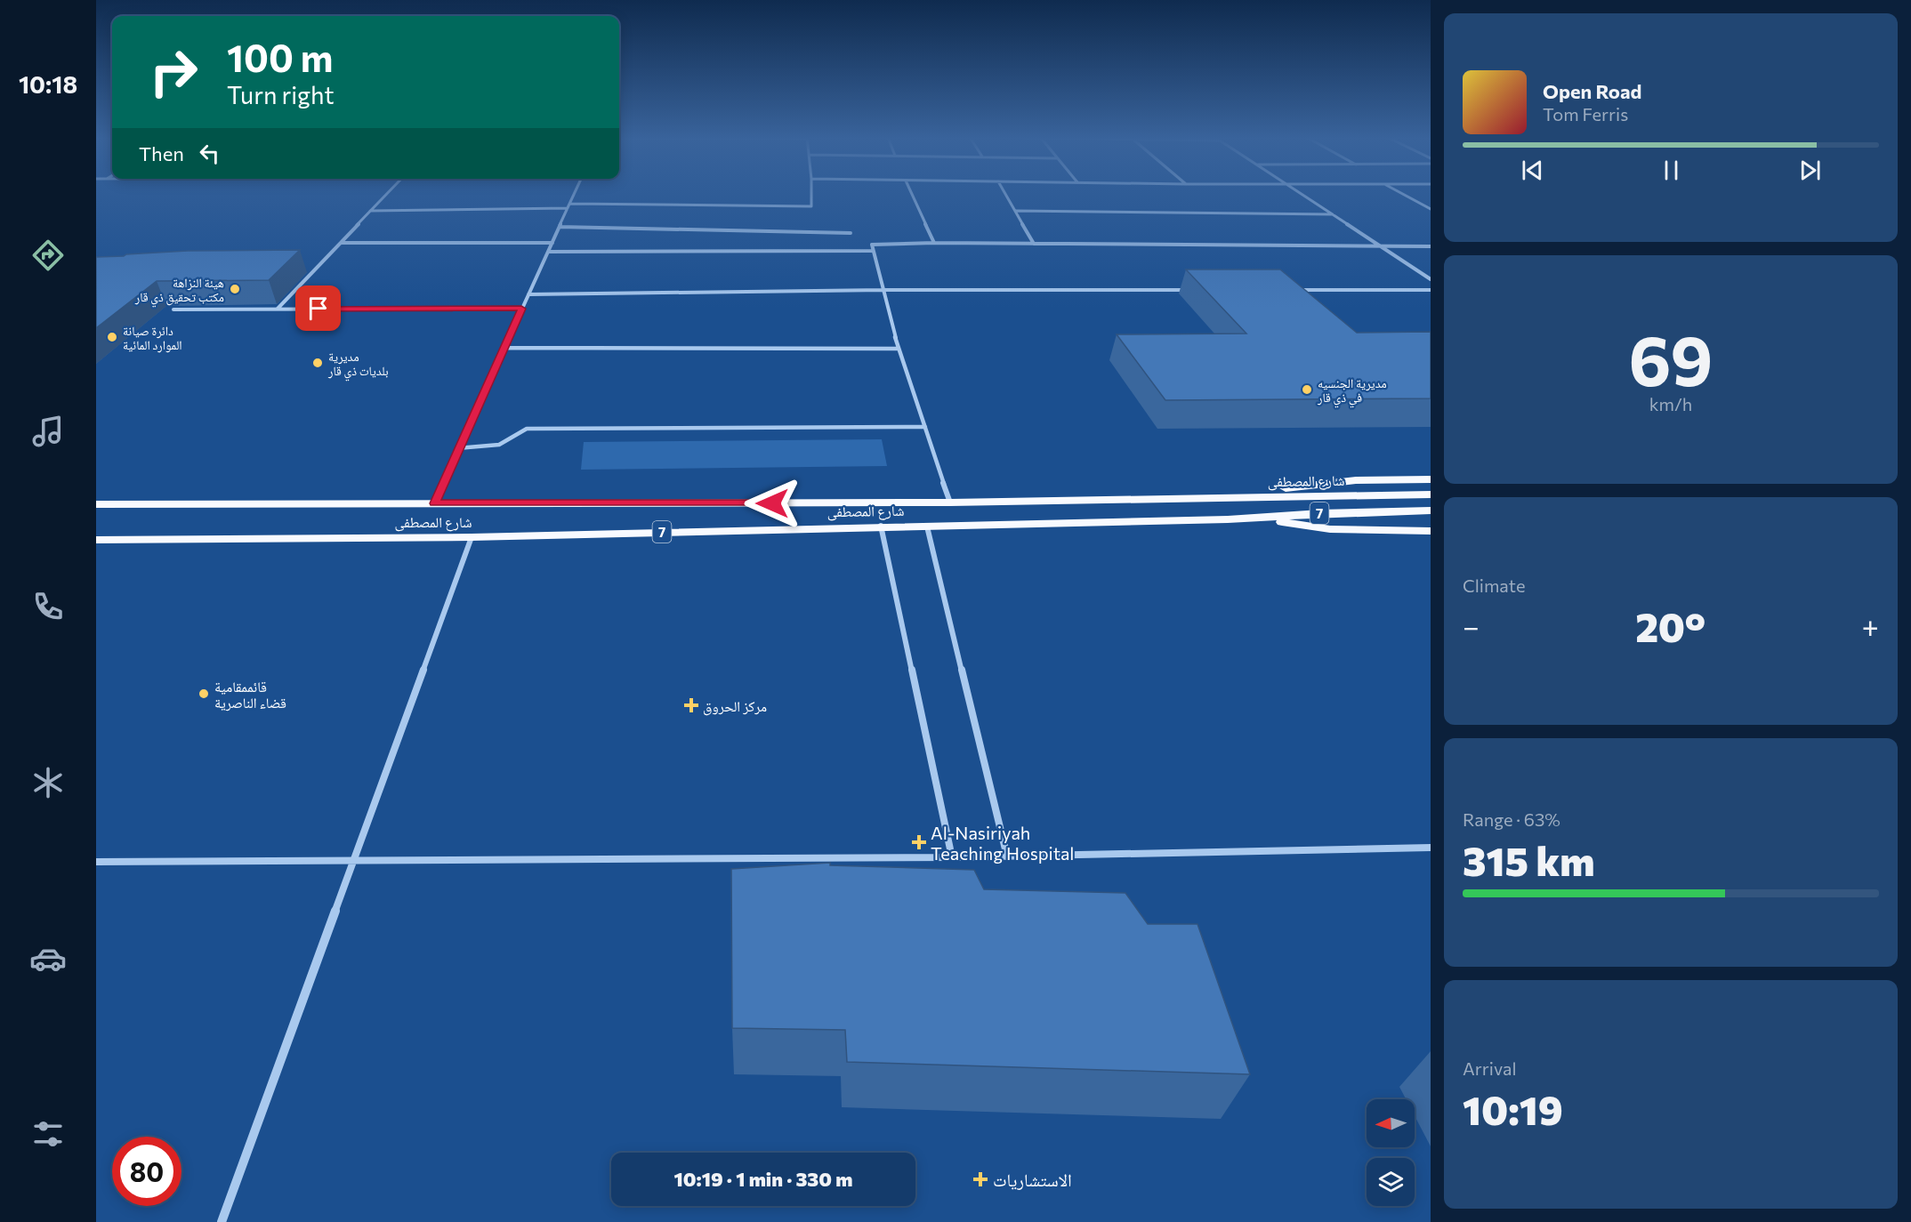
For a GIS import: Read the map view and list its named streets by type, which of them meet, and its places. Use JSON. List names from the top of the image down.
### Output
{
  "streets": {
    "highway": ["شارع المصطفى", "7"]
  },
  "places": {
    "other": [
      "هيئة النزاهة مكتب تحقيق ذي قار",
      "دائرة صيانة الموارد المائية",
      "مديرية بلديات ذي قار",
      "مديرية الجنسيه في ذي قار",
      "قائممقامية قضاء الناصرية"
    ],
    "health": ["مركز الحروق", "Al-Nasiriyah Teaching Hospital", "الاستشاريات"]
  },
  "north": "left",
  "page": {
    "tabs": "10:18",
    "turn": ["100 m", "Turn right"],
    "song": ["Open Road", "Tom Ferris"],
    "then": "Then",
    "tile": [
      ["69", "km/h"],
      "Climate",
      ["Range · 63%", "315 km"],
      ["Arrival", "10:19"]
    ],
    "heat": ["−", "20°", "+"],
    "limit": "80",
    "trip": "10:19 · 1 min · 330 m"
  }
}
